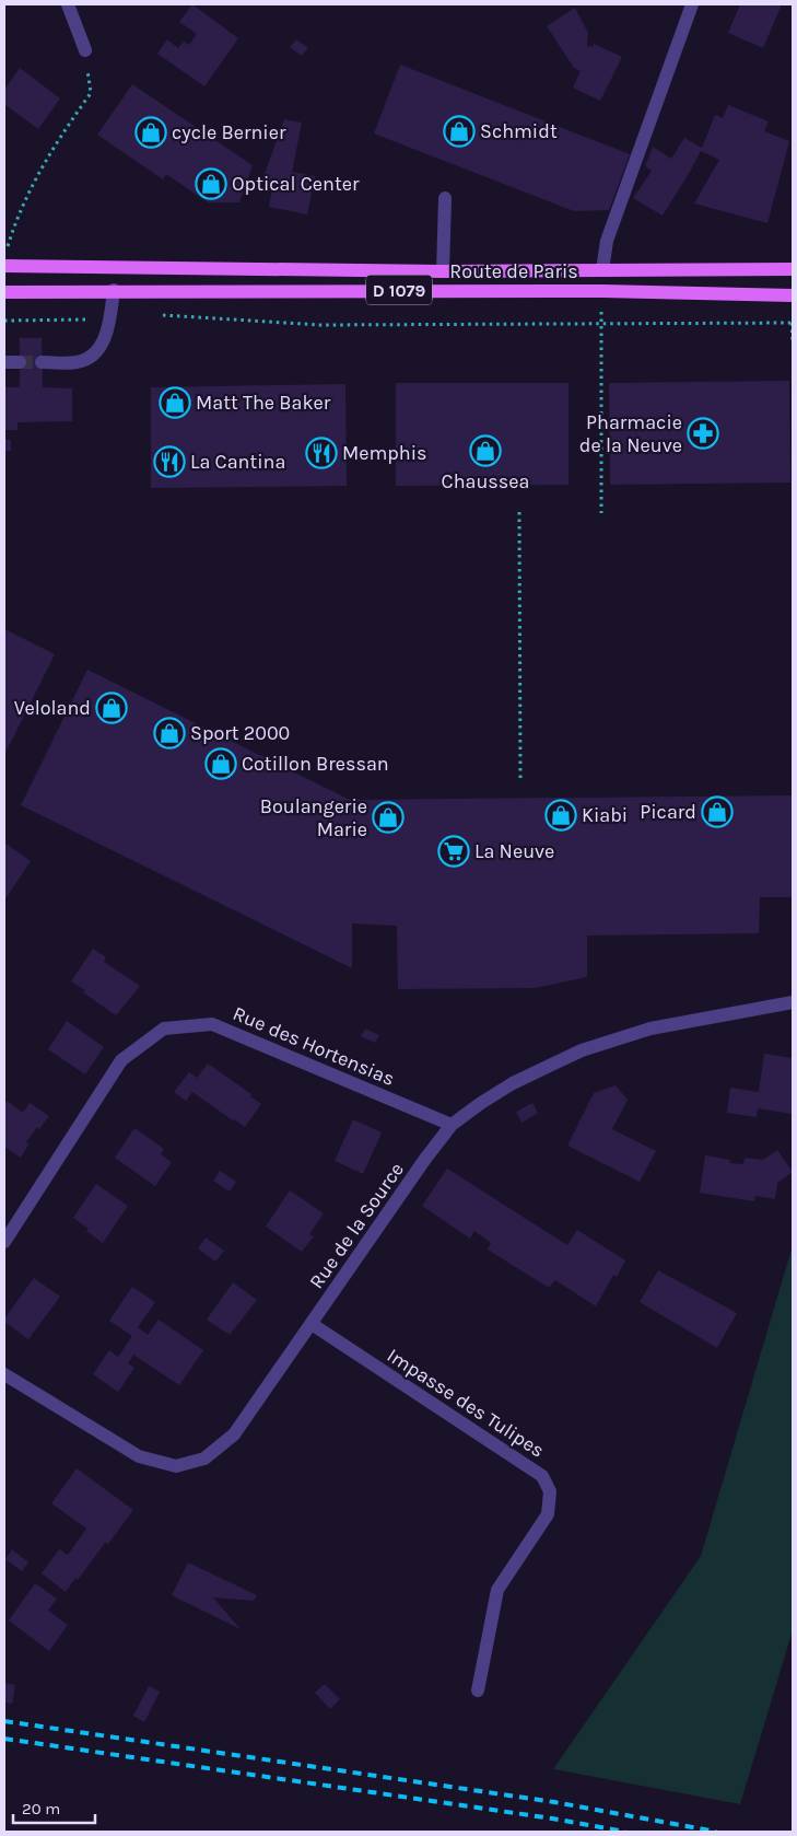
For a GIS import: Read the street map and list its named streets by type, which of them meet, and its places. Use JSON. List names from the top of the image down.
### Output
{
  "streets": {
    "main road": ["Route de Paris", "D 1079"],
    "street": ["Rue des Hortensias", "Rue de la Source", "Impasse des Tulipes"]
  },
  "crossings": [
    ["Rue des Hortensias", "Rue de la Source"],
    ["Rue de la Source", "Impasse des Tulipes"]
  ],
  "places": {
    "shop": [
      "Schmidt",
      "cycle Bernier",
      "Optical Center",
      "Matt The Baker",
      "Chaussea",
      "Veloland",
      "Sport 2000",
      "Cotillon Bressan",
      "Picard",
      "Kiabi",
      "Boulangerie Marie"
    ],
    "pharmacy": ["Pharmacie de la Neuve"],
    "restaurant": ["Memphis", "La Cantina"],
    "supermarket": ["La Neuve"]
  },
  "scale_bar": "20 m"
}
